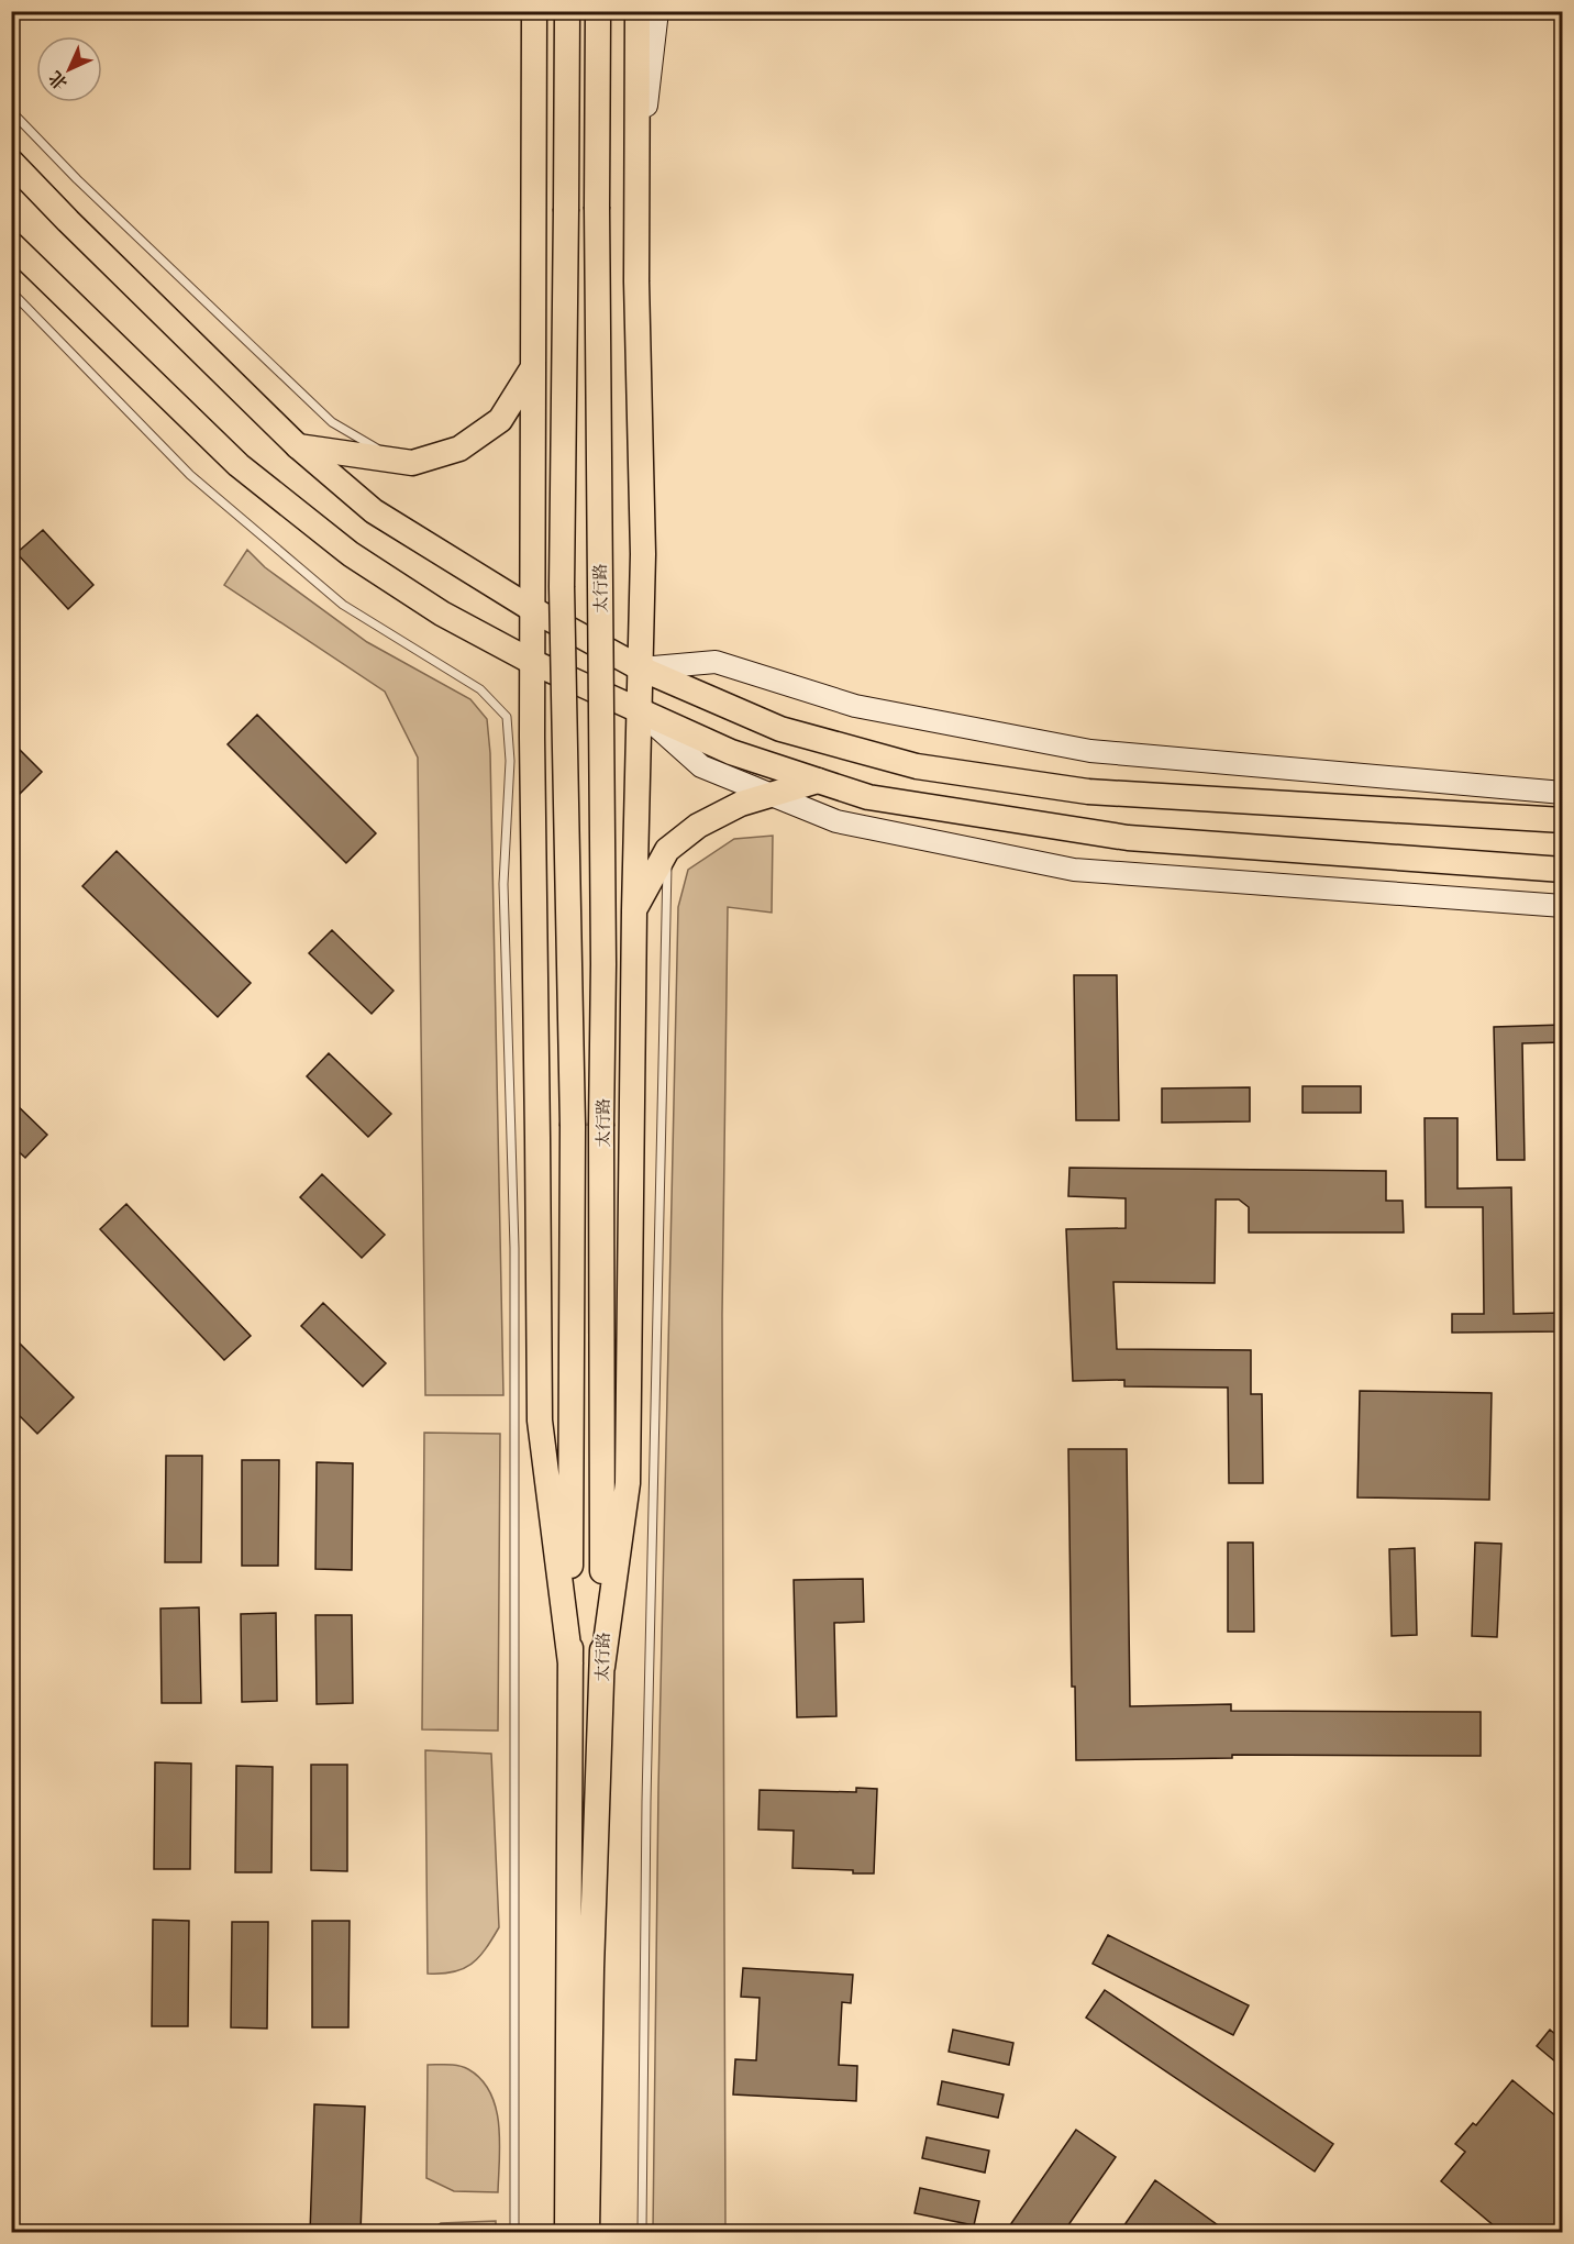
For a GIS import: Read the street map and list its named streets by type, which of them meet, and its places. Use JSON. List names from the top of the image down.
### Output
{
  "streets": {
    "main road": ["太行路"]
  },
  "north": "bottom left"
}
